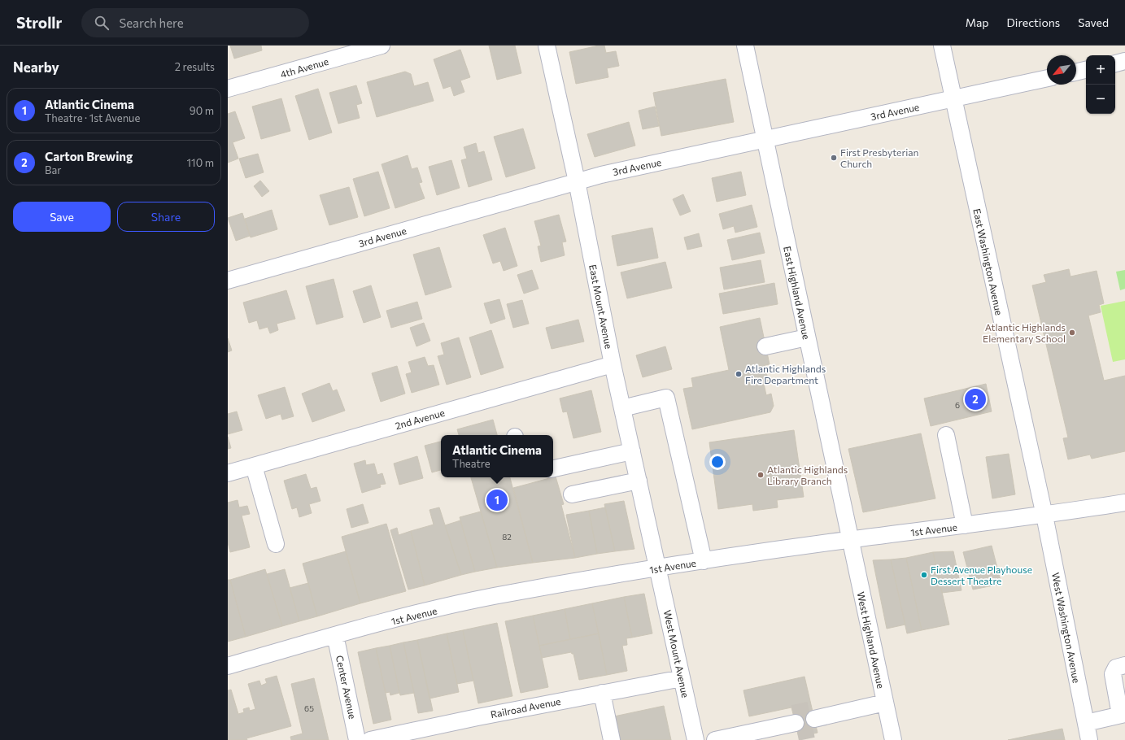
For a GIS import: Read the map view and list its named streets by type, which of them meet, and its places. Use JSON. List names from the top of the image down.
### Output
{
  "streets": {
    "street": [
      "4th Avenue",
      "3rd Avenue",
      "East Washington Avenue",
      "East Highland Avenue",
      "East Mount Avenue",
      "2nd Avenue",
      "1st Avenue",
      "West Washington Avenue",
      "West Highland Avenue",
      "West Mount Avenue",
      "Center Avenue",
      "Railroad Avenue"
    ]
  },
  "crossings": [
    ["3rd Avenue", "East Washington Avenue"],
    ["3rd Avenue", "East Highland Avenue"],
    ["3rd Avenue", "East Mount Avenue"],
    ["East Washington Avenue", "1st Avenue"],
    ["East Washington Avenue", "West Washington Avenue"],
    ["East Highland Avenue", "1st Avenue"],
    ["East Highland Avenue", "West Highland Avenue"],
    ["East Mount Avenue", "2nd Avenue"],
    ["East Mount Avenue", "1st Avenue"],
    ["East Mount Avenue", "West Mount Avenue"],
    ["1st Avenue", "West Washington Avenue"],
    ["1st Avenue", "West Highland Avenue"],
    ["1st Avenue", "West Mount Avenue"],
    ["1st Avenue", "Center Avenue"],
    ["West Mount Avenue", "Railroad Avenue"]
  ],
  "places": [
    "First Presbyterian Church",
    "Atlantic Highlands Elementary School",
    "Atlantic Highlands Fire Department",
    "Atlantic Highlands Library Branch",
    "First Avenue Playhouse Dessert Theatre"
  ],
  "house_numbers": ["6", "82", "65"],
  "north": "bottom left",
  "page": {
    "header": "Strollr",
    "search": "Search here",
    "nav": ["Map", "Directions", "Saved"],
    "heading": ["Nearby", "2 results"],
    "map_buttons": ["+", "−"],
    "list": [
      {
        "mark": "1",
        "name": "Atlantic Cinema",
        "note": "Theatre · 1st Avenue",
        "value": "90 m"
      },
      {
        "mark": "2",
        "name": "Carton Brewing",
        "note": "Bar",
        "value": "110 m"
      }
    ],
    "buttons": ["Save", "Share"],
    "pins": ["2", "1"],
    "popup": ["Atlantic Cinema", "Theatre"]
  }
}
